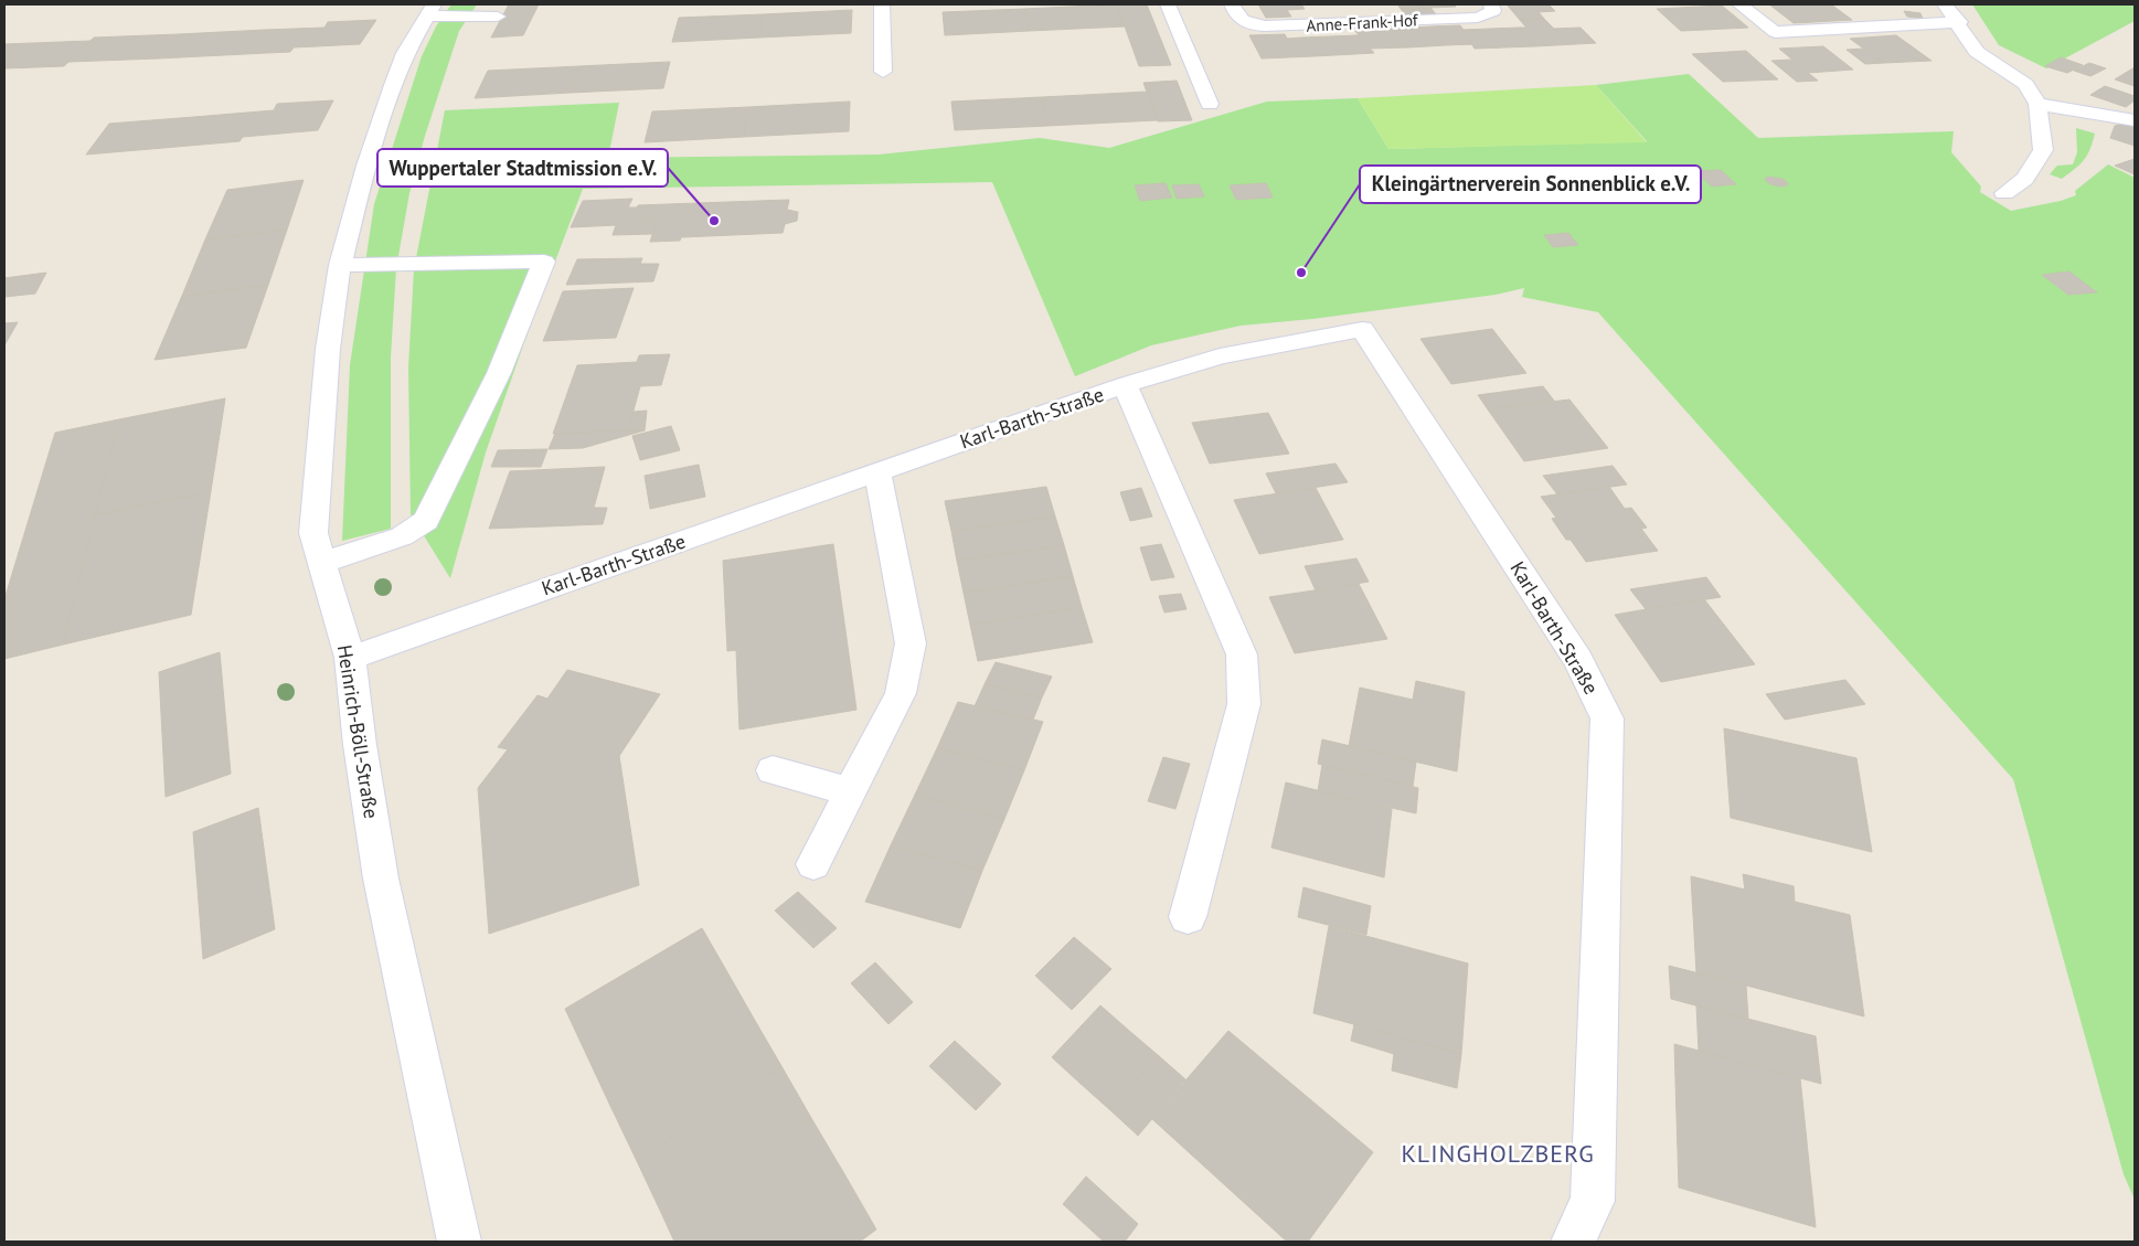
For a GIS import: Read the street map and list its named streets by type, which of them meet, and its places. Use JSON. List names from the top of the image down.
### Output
{
  "streets": {
    "street": ["Anne-Frank-Hof", "Karl-Barth-Straße", "Heinrich-Böll-Straße"]
  },
  "crossings": [
    ["Karl-Barth-Straße", "Heinrich-Böll-Straße"]
  ],
  "districts": ["KLINGHOLZBERG"],
  "places": ["Wuppertaler Stadtmission e.V.", "Kleingärtnerverein Sonnenblick e.V."]
}
